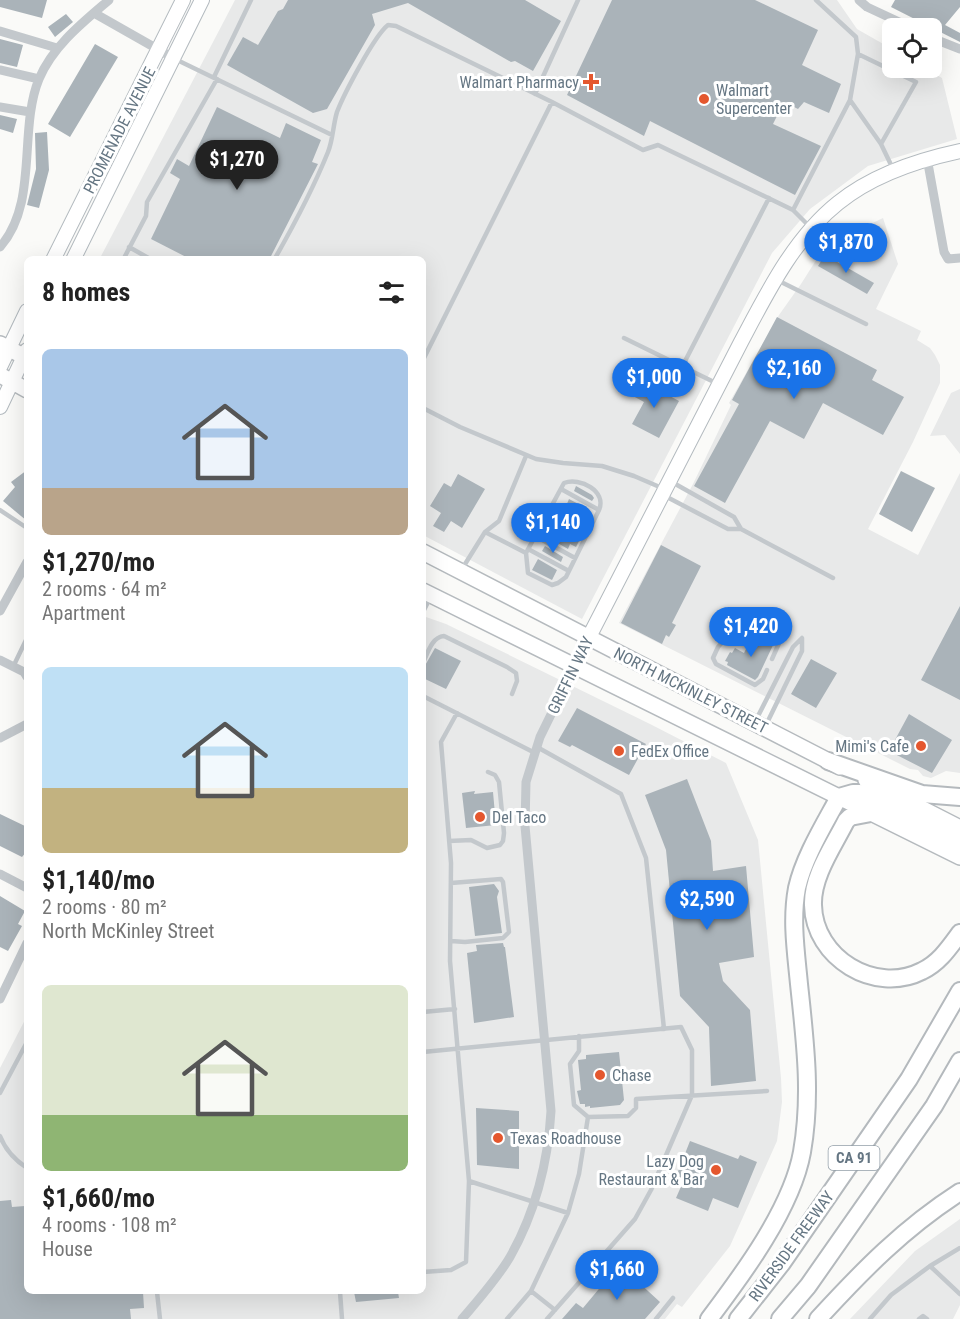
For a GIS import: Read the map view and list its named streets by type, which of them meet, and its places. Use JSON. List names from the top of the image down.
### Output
{
  "streets": {
    "highway": ["CA 91", "RIVERSIDE FREEWAY"],
    "main road": ["PROMENADE AVENUE", "GRIFFIN WAY", "NORTH MCKINLEY STREET"]
  },
  "crossings": [
    ["GRIFFIN WAY", "NORTH MCKINLEY STREET"]
  ],
  "places": {
    "health": ["Walmart Pharmacy"],
    "other": [
      "Walmart Supercenter",
      "Mimi's Cafe",
      "FedEx Office",
      "Del Taco",
      "Chase",
      "Texas Roadhouse",
      "Lazy Dog Restaurant & Bar"
    ]
  },
  "page": {
    "price": [
      "$1,270",
      "$1,870",
      "$2,160",
      "$1,000",
      "$1,140",
      "$1,420",
      "$2,590",
      "$1,660"
    ],
    "heading": "8 homes",
    "list": [
      {
        "name": "$1,270/mo",
        "note": "2 rooms · 64 m² · Apartment"
      },
      {
        "name": "$1,140/mo",
        "note": "2 rooms · 80 m² · North McKinley Street"
      },
      {
        "name": "$1,660/mo",
        "note": "4 rooms · 108 m² · House"
      }
    ]
  }
}
